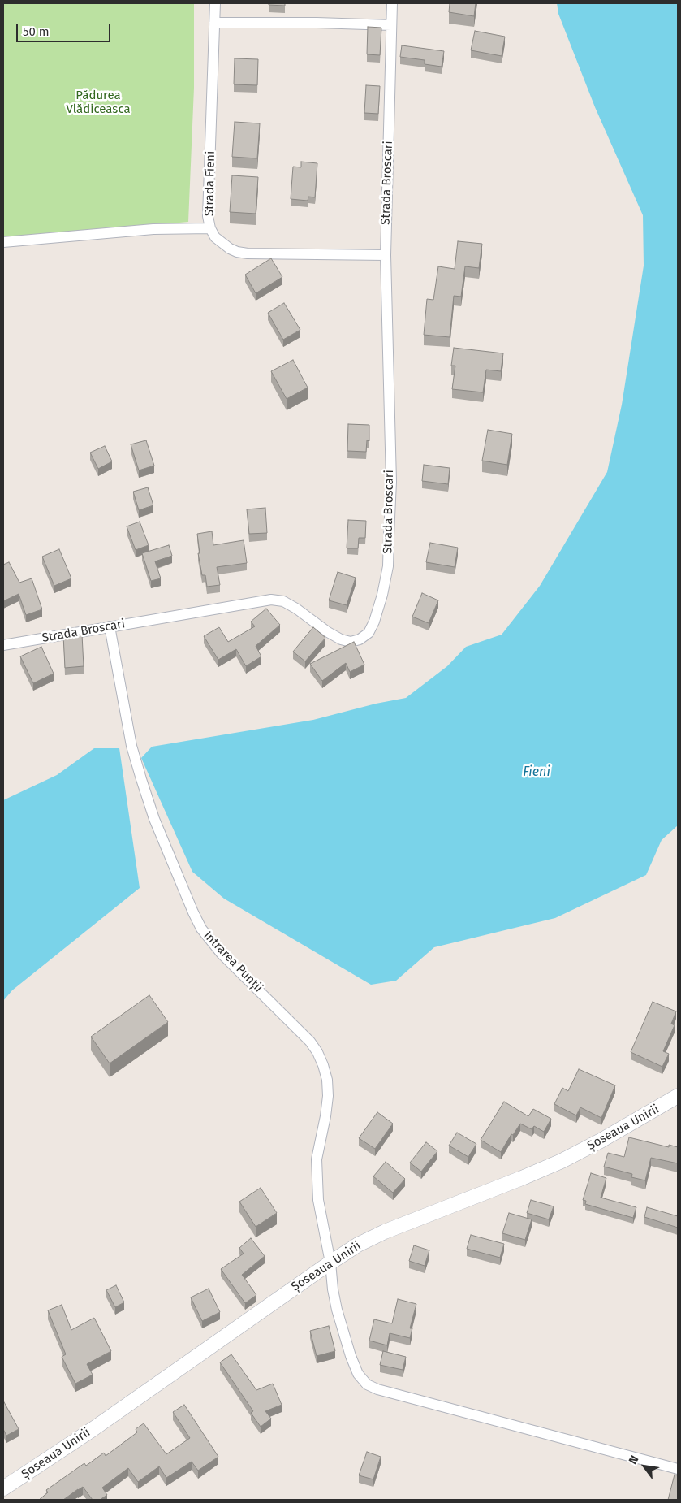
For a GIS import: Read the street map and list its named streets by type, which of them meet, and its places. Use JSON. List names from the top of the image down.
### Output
{
  "streets": {
    "main road": ["Șoseaua Unirii"],
    "street": ["Strada Broscari", "Strada Fieni", "Intrarea Punții"]
  },
  "crossings": [
    ["Strada Broscari", "Strada Fieni"],
    ["Strada Broscari", "Intrarea Punții"],
    ["Intrarea Punții", "Șoseaua Unirii"]
  ],
  "water": ["Fieni"],
  "parks": ["Pădurea Vlădiceasca"],
  "scale_bar": "50 m",
  "north": "top left"
}
